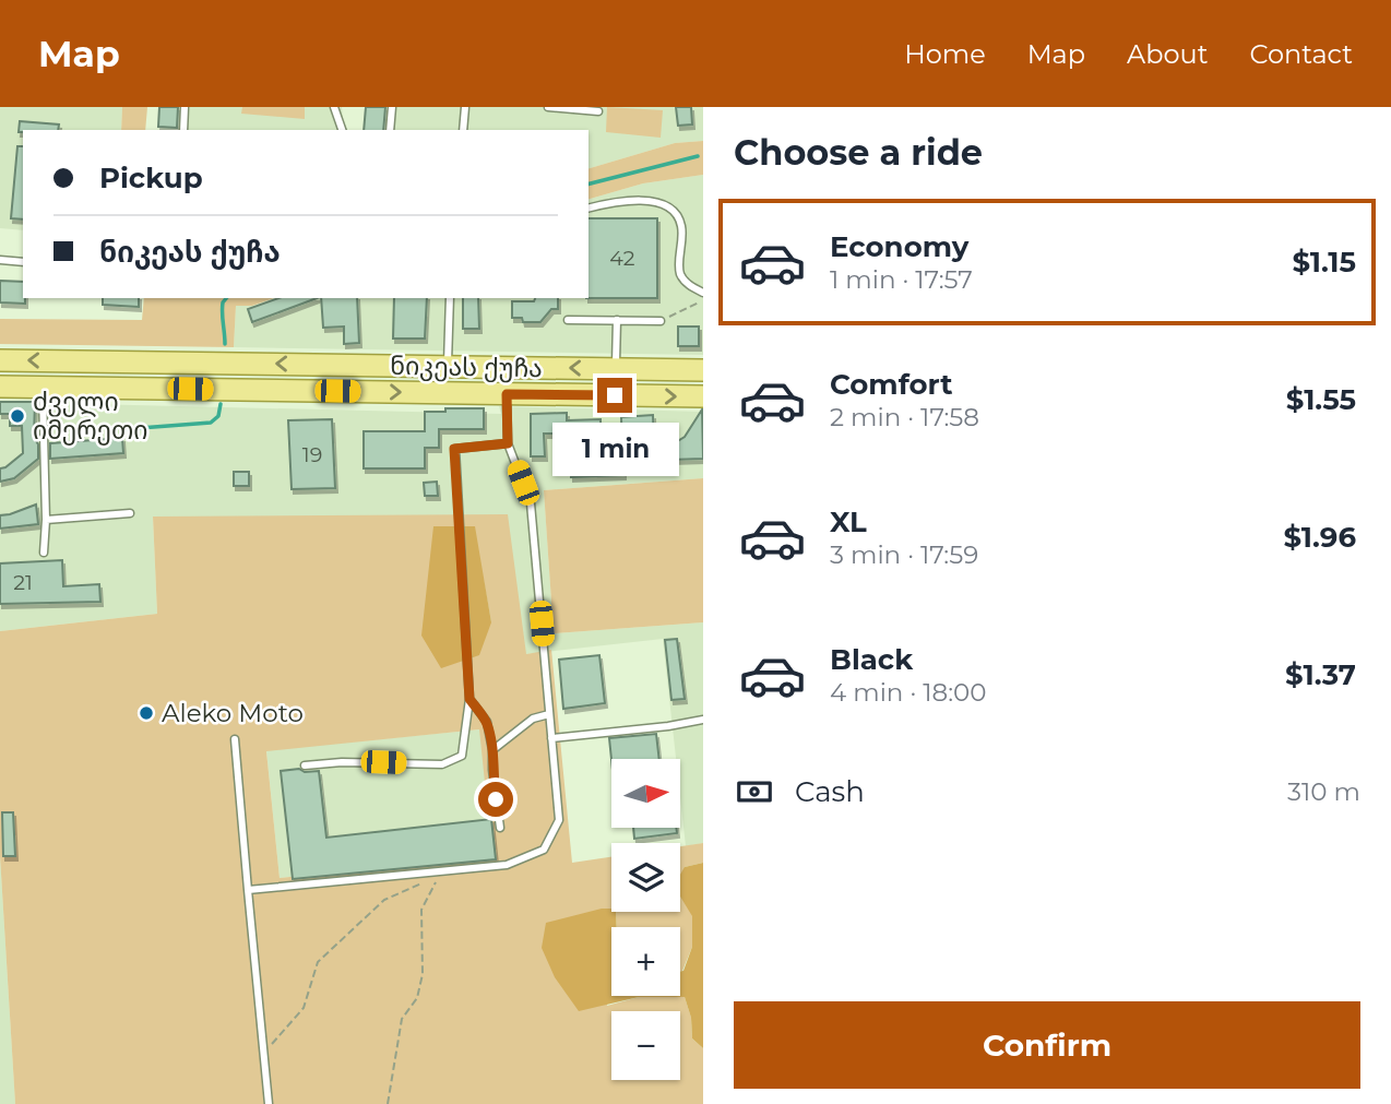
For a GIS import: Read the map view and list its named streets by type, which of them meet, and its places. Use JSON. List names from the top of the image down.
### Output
{
  "streets": {
    "main road": ["ნიკეას ქუჩა"]
  },
  "places": ["ძველი იმერეთი", "Aleko Moto"],
  "house_numbers": ["42", "19", "21"],
  "north": "right",
  "page": {
    "header": "Map",
    "nav": [
      "Home",
      "Map",
      "About",
      "Contact"
    ],
    "heading": "Choose a ride",
    "banner": ["Pickup", "ნიკეას ქუჩა"],
    "list": [
      {
        "name": "Economy",
        "note": "1 min · 17:57",
        "value": "$1.15"
      },
      {
        "name": "Comfort",
        "note": "2 min · 17:58",
        "value": "$1.55"
      },
      {
        "name": "XL",
        "note": "3 min · 17:59",
        "value": "$1.96"
      },
      {
        "name": "Black",
        "note": "4 min · 18:00",
        "value": "$1.37"
      }
    ],
    "bubble": "1 min",
    "pay": ["Cash", "310 m"],
    "map_buttons": ["+", "−"],
    "buttons": "Confirm"
  }
}
